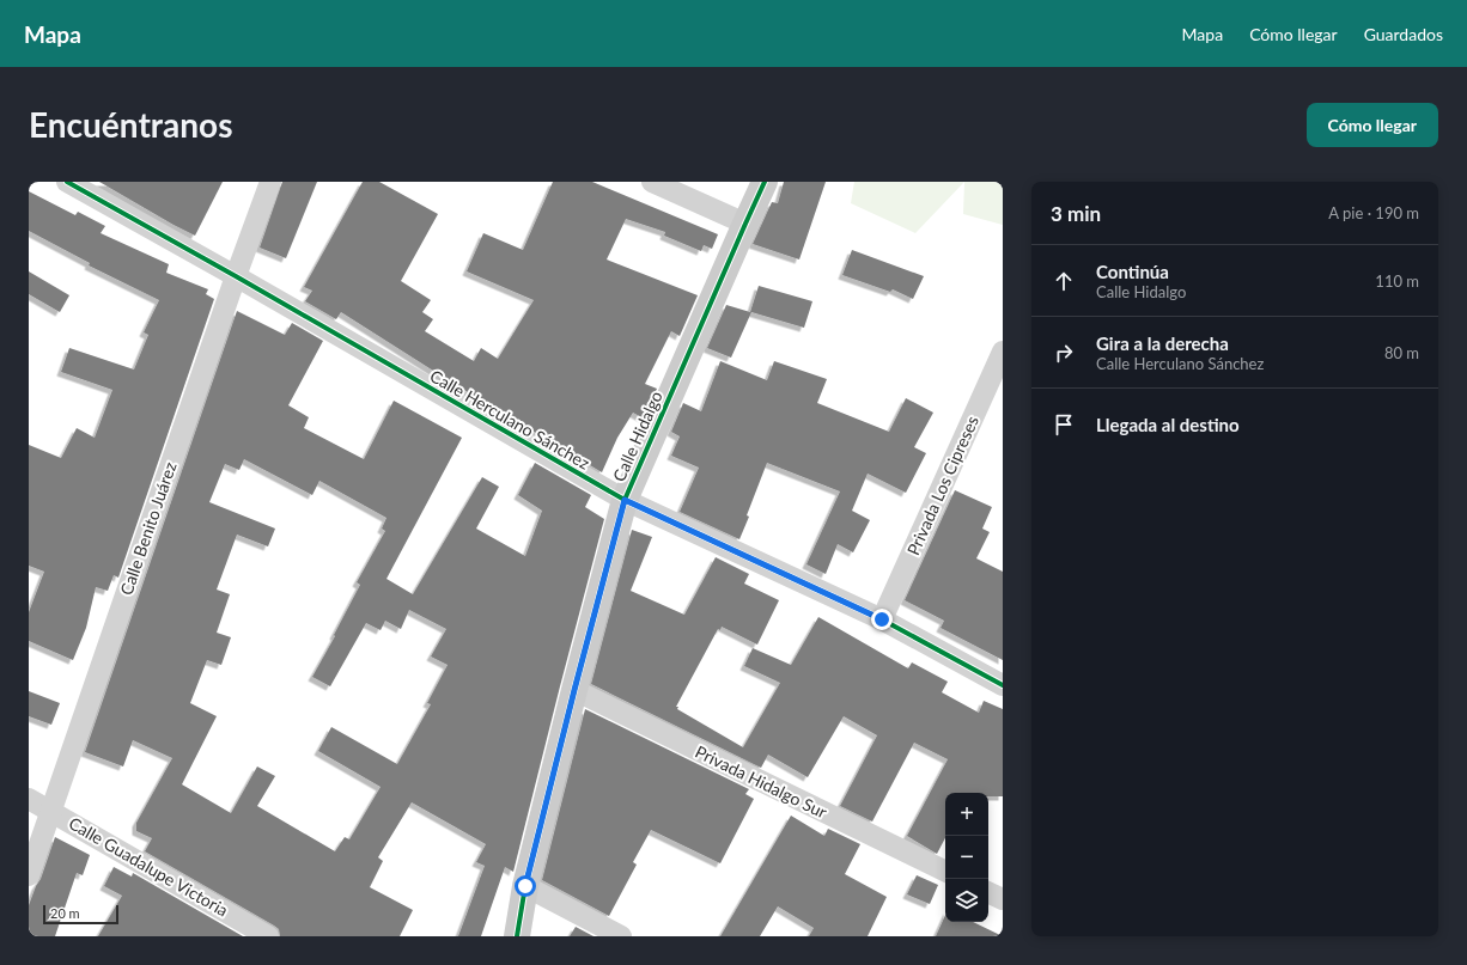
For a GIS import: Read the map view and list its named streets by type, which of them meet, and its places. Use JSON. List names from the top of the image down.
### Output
{
  "streets": {
    "street": [
      "Calle Herculano Sánchez",
      "Calle Hidalgo",
      "Privada Los Cipreses",
      "Calle Benito Juárez",
      "Privada Hidalgo Sur",
      "Calle Guadalupe Victoria"
    ]
  },
  "crossings": [
    ["Calle Herculano Sánchez", "Calle Hidalgo"],
    ["Calle Herculano Sánchez", "Privada Los Cipreses"],
    ["Calle Herculano Sánchez", "Calle Benito Juárez"],
    ["Calle Hidalgo", "Privada Hidalgo Sur"],
    ["Calle Benito Juárez", "Calle Guadalupe Victoria"]
  ],
  "scale_bar": "20 m",
  "page": {
    "header": "Mapa",
    "nav": ["Mapa", "Cómo llegar", "Guardados"],
    "buttons": "Cómo llegar",
    "title": "Encuéntranos",
    "heading": ["3 min", "A pie · 190 m"],
    "list": [
      ["Continúa", "Calle Hidalgo", "110 m"],
      ["Gira a la derecha", "Calle Herculano Sánchez", "80 m"],
      "Llegada al destino"
    ],
    "map_buttons": ["+", "−"],
    "scale": "20 m"
  }
}
